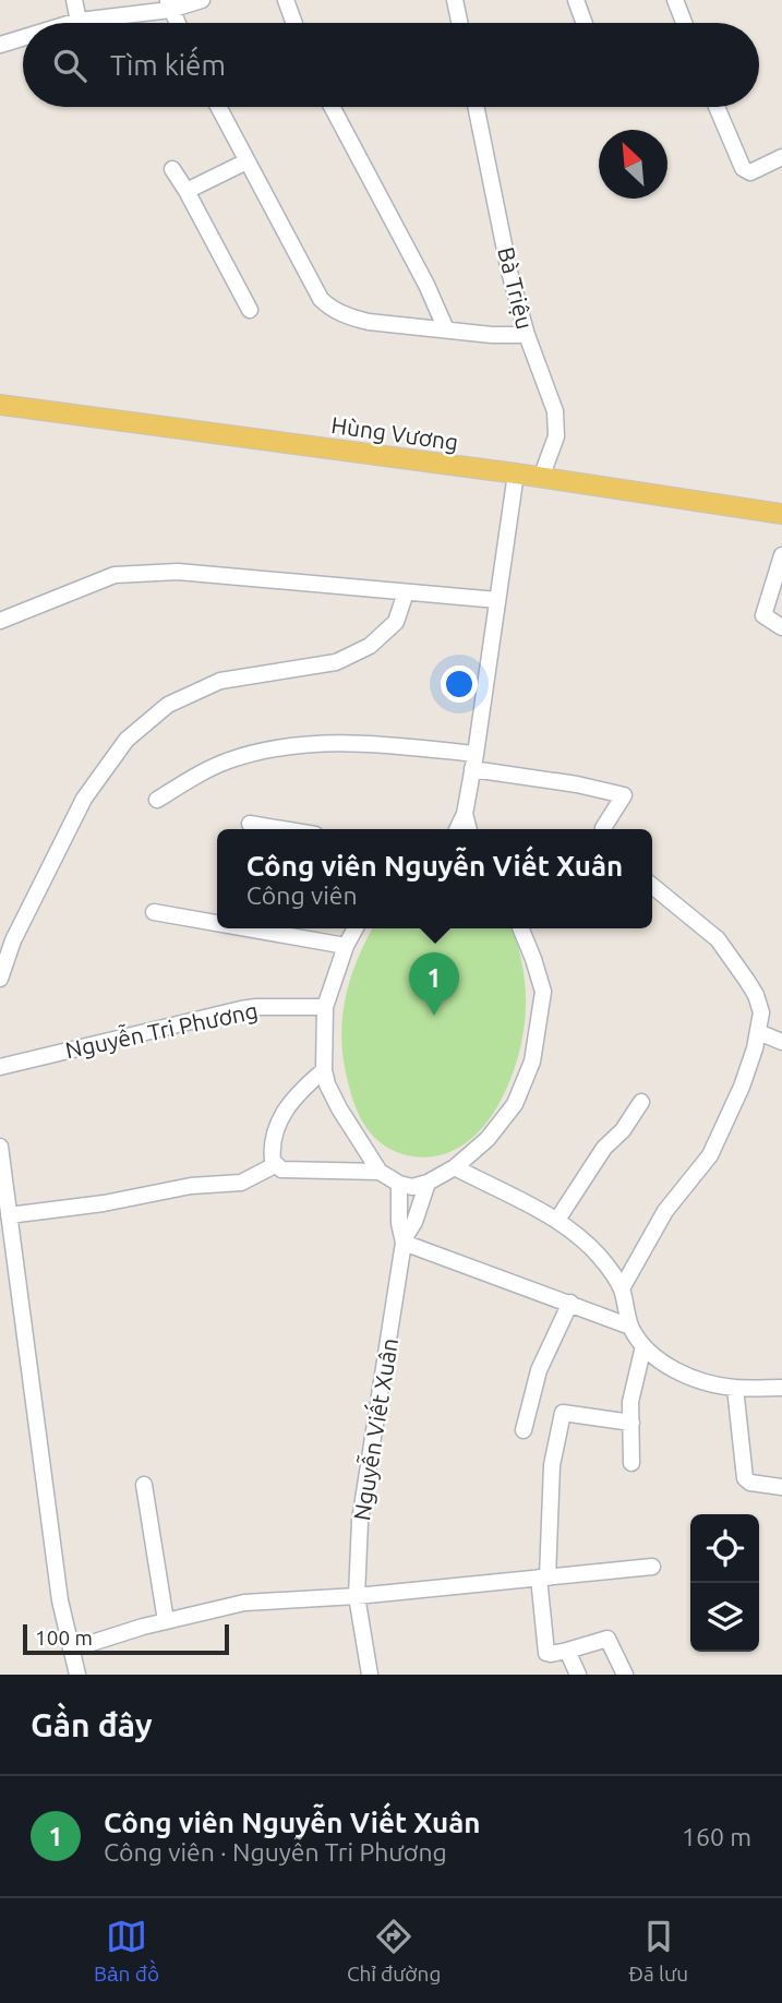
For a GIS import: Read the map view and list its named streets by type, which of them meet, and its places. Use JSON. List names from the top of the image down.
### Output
{
  "streets": {
    "main road": ["Hùng Vương"],
    "street": ["Bà Triệu", "Nguyễn Tri Phương", "Nguyễn Viết Xuân"]
  },
  "crossings": [
    ["Bà Triệu", "Hùng Vương"]
  ],
  "scale_bar": "100 m",
  "north": "top left",
  "page": {
    "search": "Tìm kiếm",
    "popup": ["Công viên Nguyễn Viết Xuân", "Công viên"],
    "pins": "1",
    "scale": "100 m",
    "heading": "Gần đây",
    "list": [
      {
        "mark": "1",
        "name": "Công viên Nguyễn Viết Xuân",
        "note": "Công viên · Nguyễn Tri Phương",
        "value": "160 m"
      }
    ],
    "nav": ["Bản đồ", "Chỉ đường", "Đã lưu"]
  }
}
